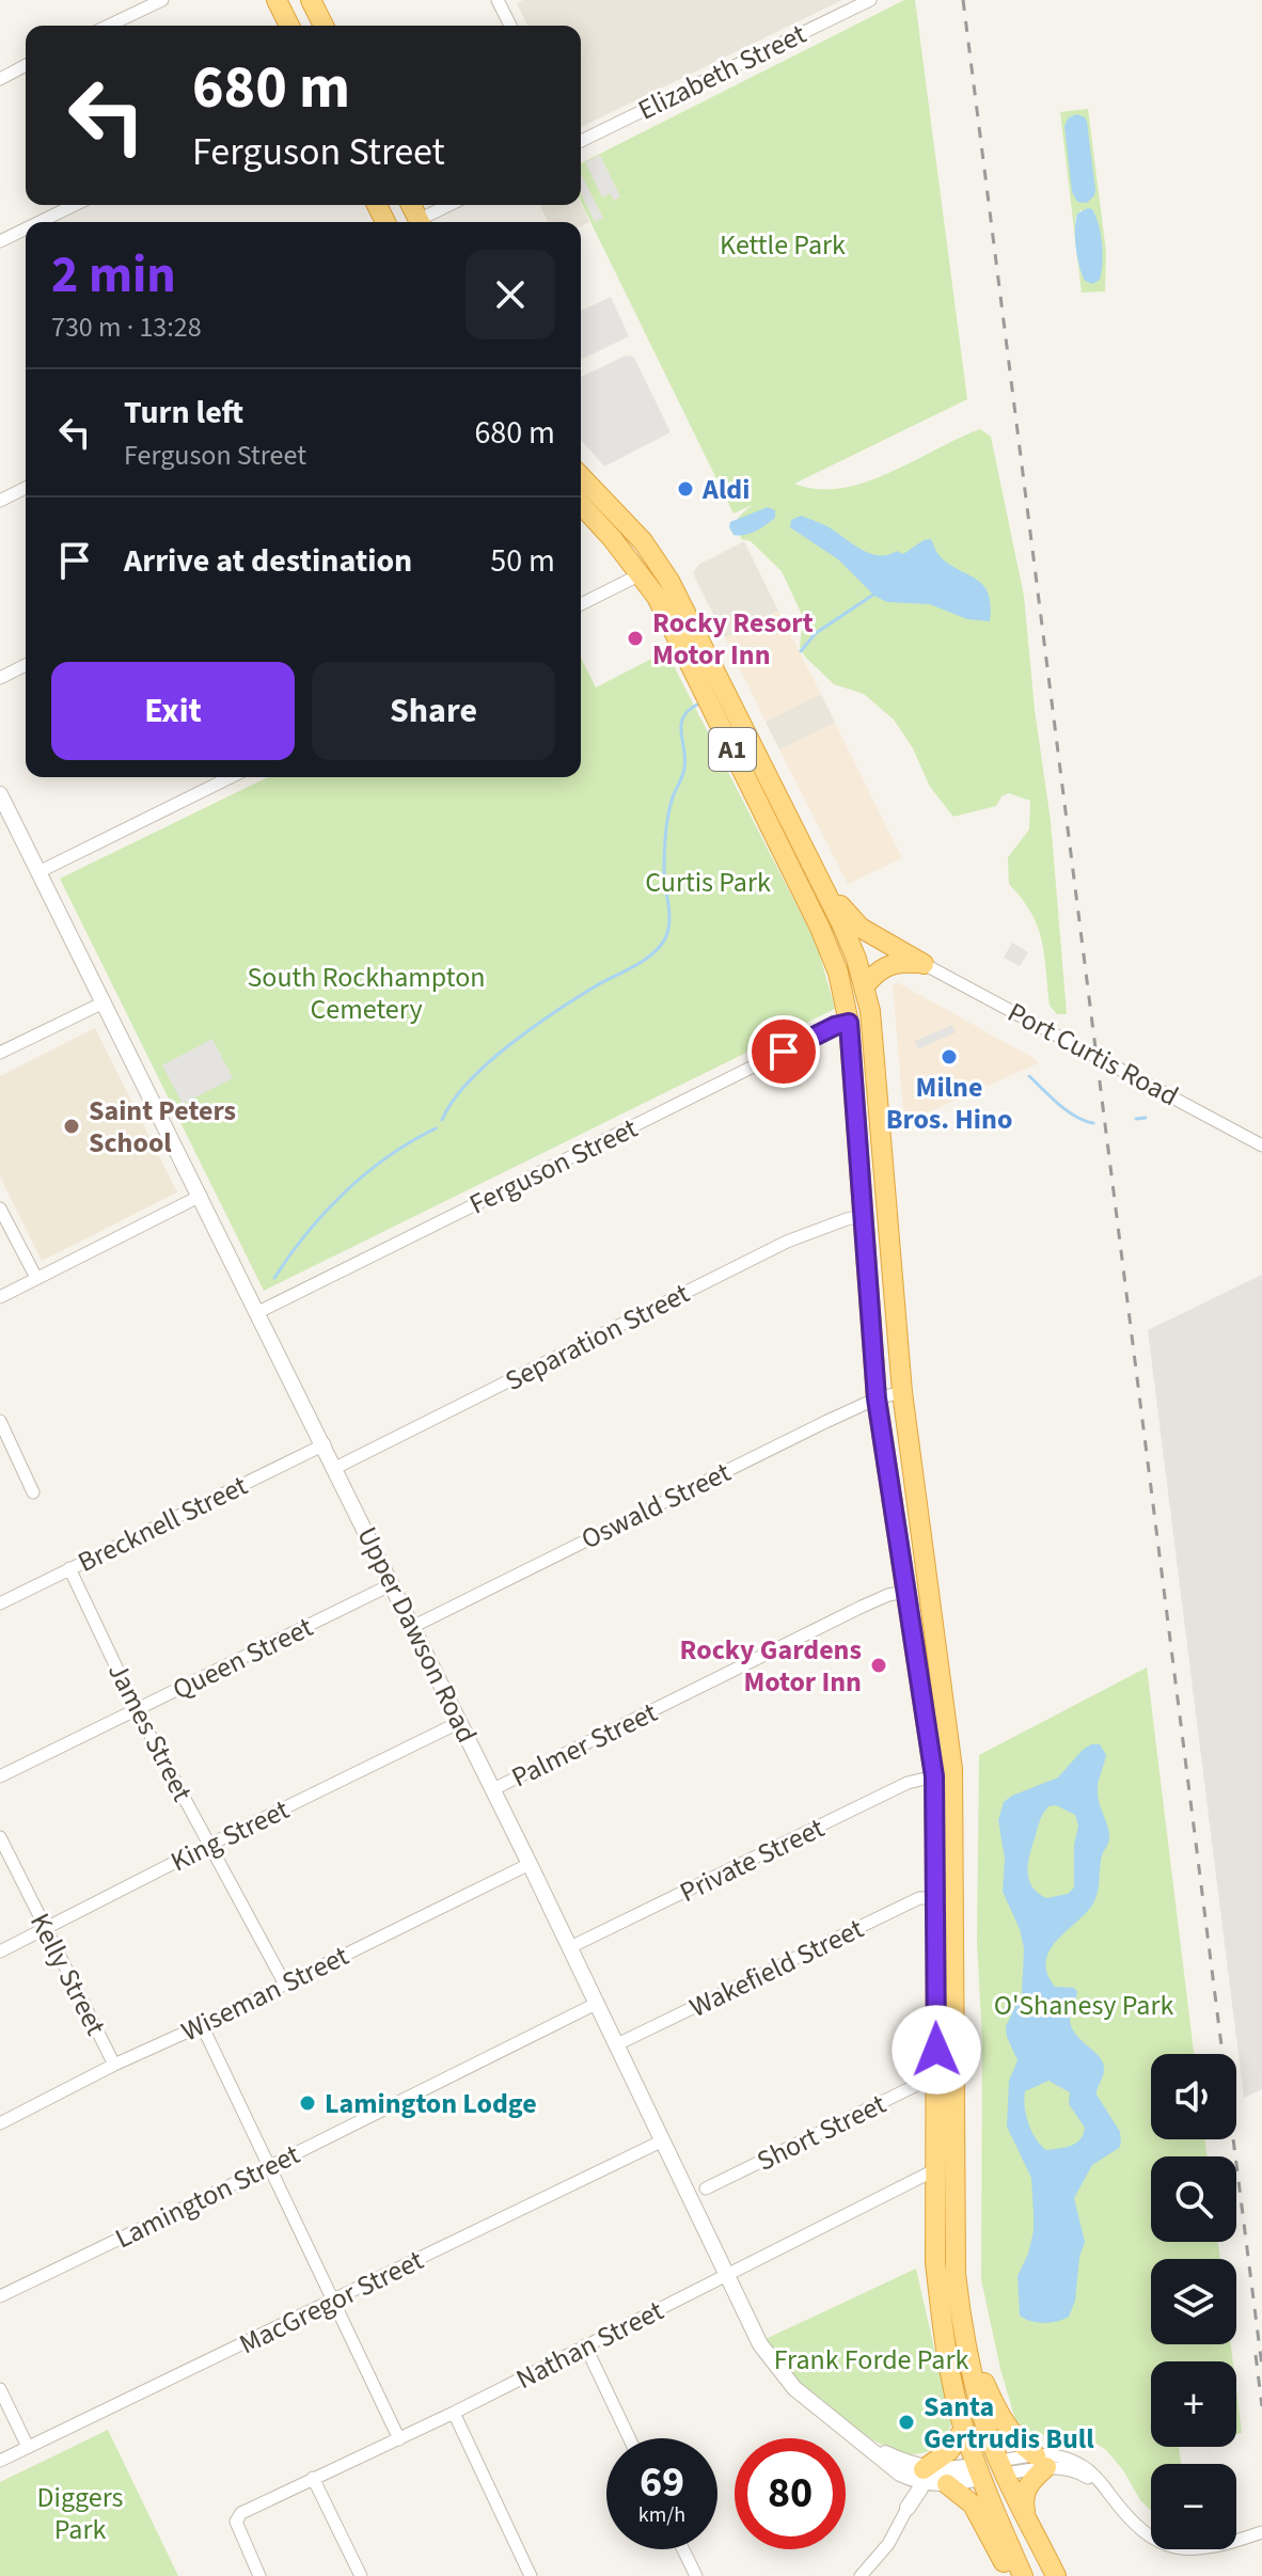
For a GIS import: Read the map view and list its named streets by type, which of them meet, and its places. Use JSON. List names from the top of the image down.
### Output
{
  "streets": {
    "highway": ["A1"],
    "street": [
      "Elizabeth Street",
      "Port Curtis Road",
      "Ferguson Street",
      "Separation Street",
      "Oswald Street",
      "Brecknell Street",
      "Upper Dawson Road",
      "Queen Street",
      "James Street",
      "Palmer Street",
      "King Street",
      "Private Street",
      "Wakefield Street",
      "Kelly Street",
      "Wiseman Street",
      "Short Street",
      "Lamington Street",
      "MacGregor Street",
      "Nathan Street"
    ]
  },
  "crossings": [
    ["A1", "Ferguson Street"],
    ["A1", "Separation Street"],
    ["A1", "Oswald Street"],
    ["A1", "Upper Dawson Road"],
    ["A1", "Palmer Street"],
    ["A1", "Private Street"],
    ["A1", "Wakefield Street"],
    ["A1", "Short Street"],
    ["A1", "Nathan Street"],
    ["Ferguson Street", "Upper Dawson Road"],
    ["Separation Street", "Upper Dawson Road"],
    ["Oswald Street", "Upper Dawson Road"],
    ["Brecknell Street", "Upper Dawson Road"],
    ["Brecknell Street", "James Street"],
    ["Upper Dawson Road", "Queen Street"],
    ["Upper Dawson Road", "Palmer Street"],
    ["Upper Dawson Road", "King Street"],
    ["Upper Dawson Road", "Private Street"],
    ["Upper Dawson Road", "Wakefield Street"],
    ["Upper Dawson Road", "Wiseman Street"],
    ["Upper Dawson Road", "Lamington Street"],
    ["Upper Dawson Road", "MacGregor Street"],
    ["Upper Dawson Road", "Nathan Street"],
    ["Queen Street", "James Street"],
    ["James Street", "King Street"],
    ["James Street", "Wiseman Street"],
    ["King Street", "Kelly Street"],
    ["Kelly Street", "Wiseman Street"]
  ],
  "parks": [
    "Kettle Park",
    "Curtis Park",
    "South Rockhampton Cemetery",
    "O'Shanesy Park",
    "Frank Forde Park",
    "Diggers Park"
  ],
  "places": [
    "Aldi",
    "Rocky Resort Motor Inn",
    "Milne Bros. Hino",
    "Saint Peters School",
    "Rocky Gardens Motor Inn",
    "Lamington Lodge",
    "Santa Gertrudis Bull"
  ],
  "page": {
    "turn": ["680 m", "Ferguson Street"],
    "heading": ["2 min", "730 m · 13:28"],
    "list": [
      {
        "name": "Turn left",
        "note": "Ferguson Street",
        "value": "680 m"
      },
      {
        "name": "Arrive at destination",
        "value": "50 m"
      }
    ],
    "buttons": ["Exit", "Share"],
    "map_buttons": ["+", "−"],
    "speed": "69 km/h",
    "limit": "80"
  }
}
